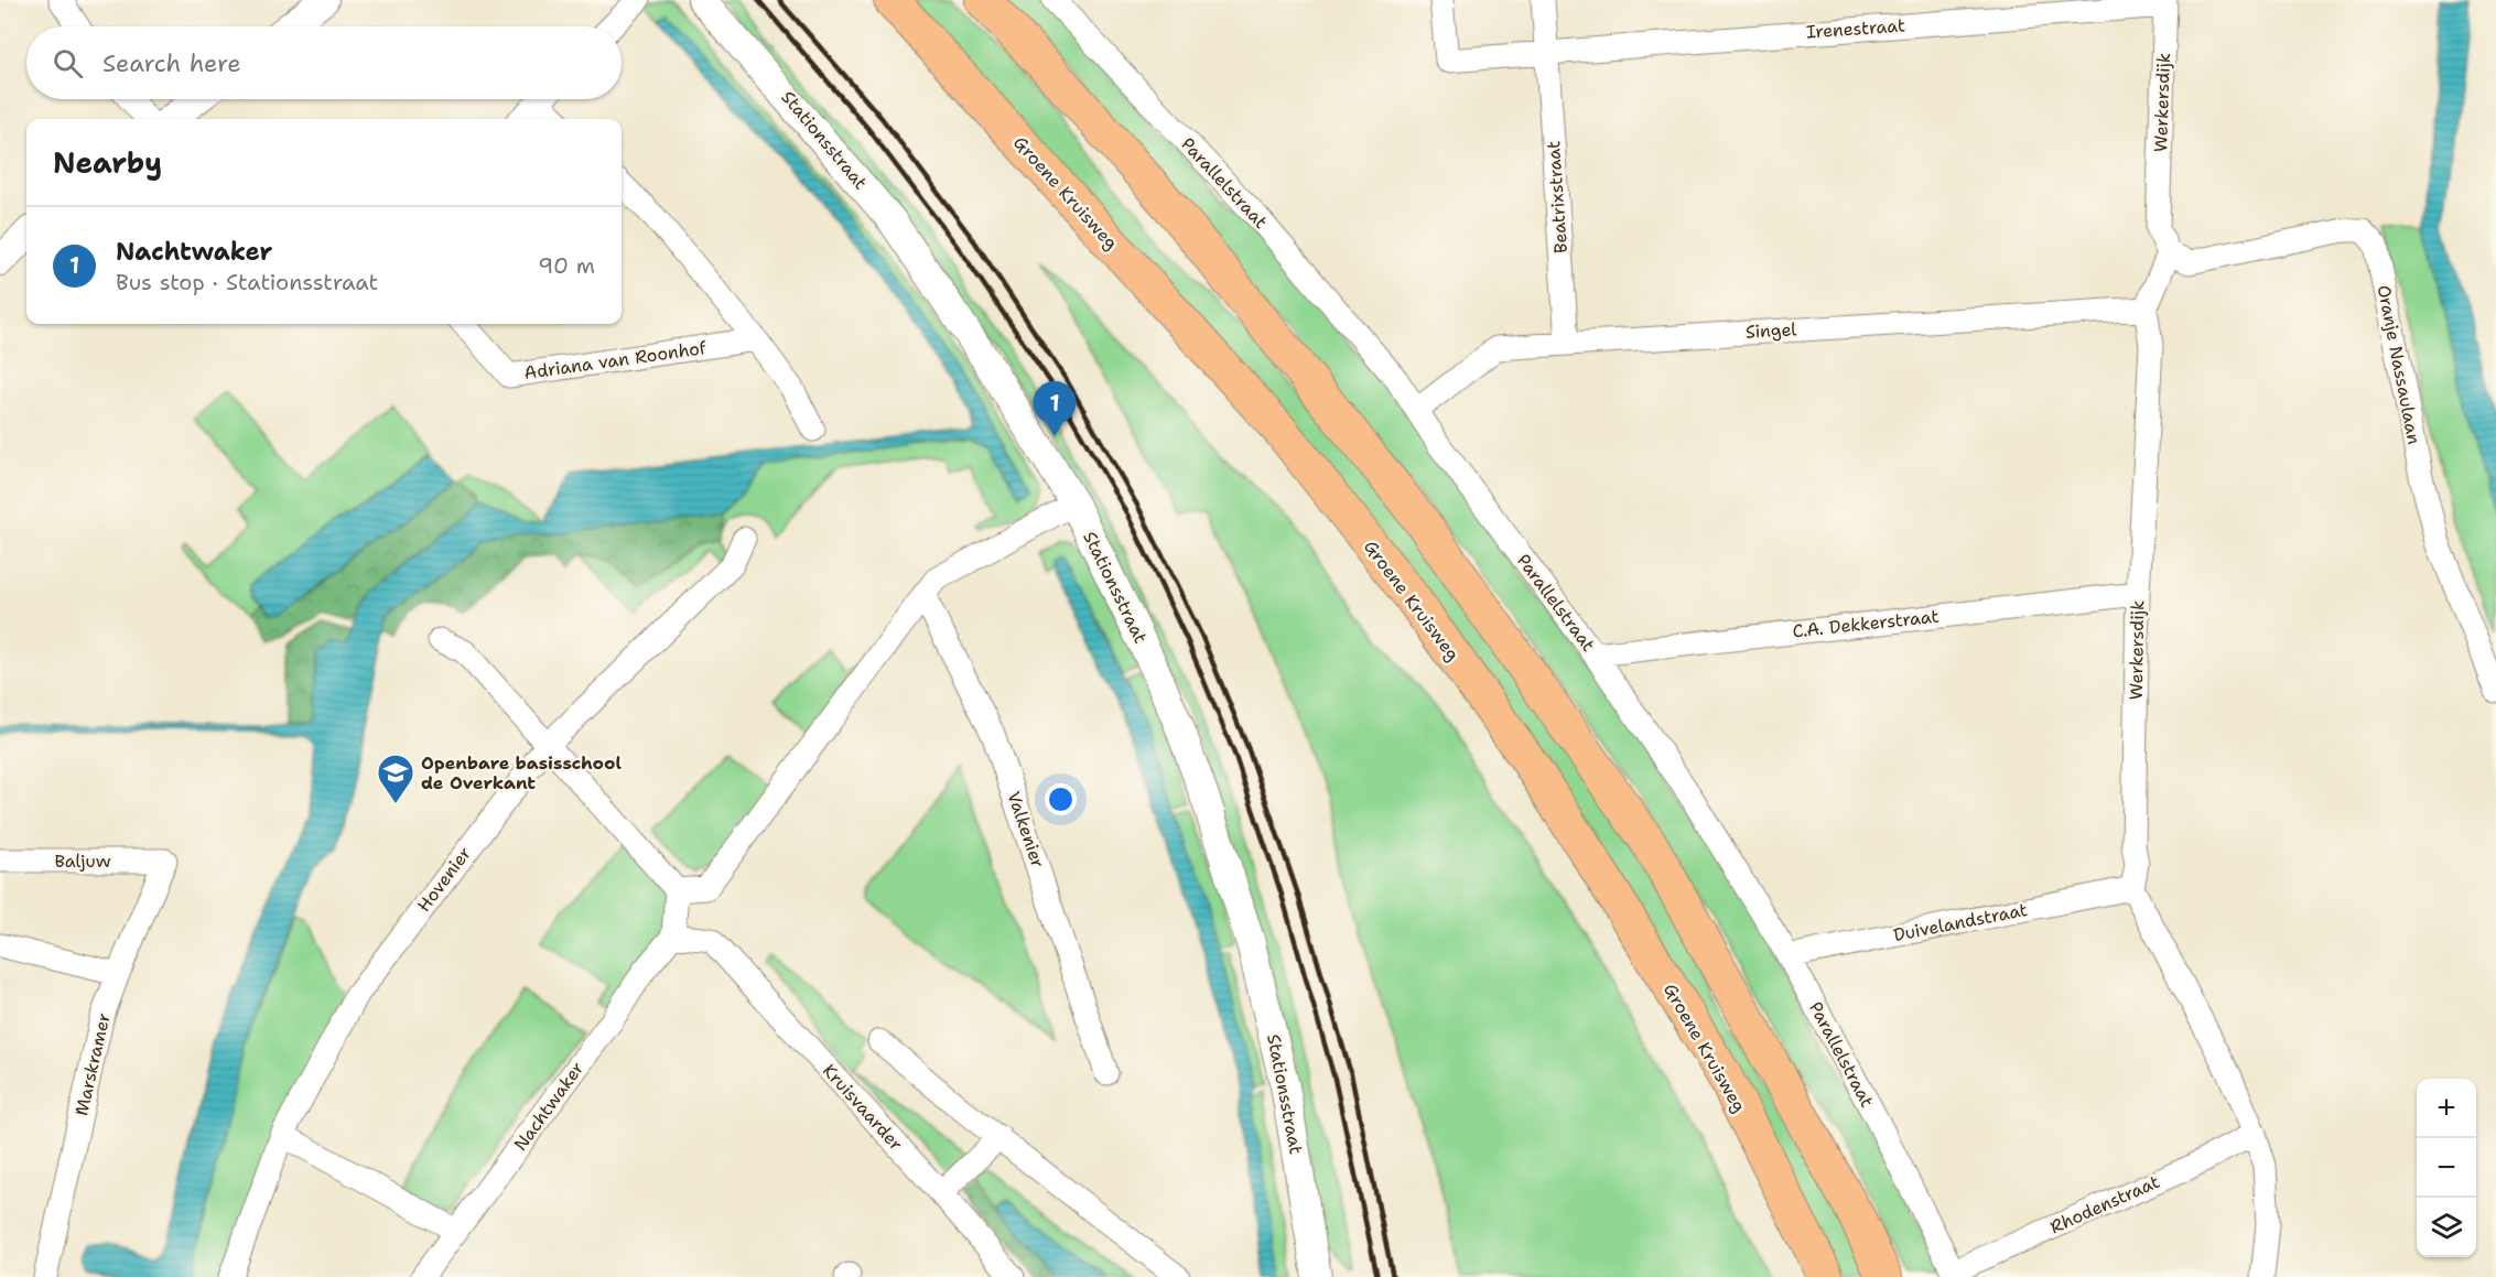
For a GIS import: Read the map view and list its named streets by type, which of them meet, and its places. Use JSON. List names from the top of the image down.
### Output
{
  "streets": {
    "main road": ["Groene Kruisweg"],
    "street": [
      "Irenestraat",
      "Werkersdijk",
      "Stationsstraat",
      "Parallelstraat",
      "Beatrixstraat",
      "Singel",
      "Adriana van Roonhof",
      "Oranje Nassaulaan",
      "C.A. Dekkerstraat",
      "Valkenier",
      "Baljuw",
      "Hovenier",
      "Duivelandstraat",
      "Marskramer",
      "Nachtwaker",
      "Kruisvaarder",
      "Rhodenstraat"
    ]
  },
  "crossings": [
    ["Irenestraat", "Werkersdijk"],
    ["Irenestraat", "Beatrixstraat"],
    ["Werkersdijk", "Singel"],
    ["Werkersdijk", "Oranje Nassaulaan"],
    ["Werkersdijk", "C.A. Dekkerstraat"],
    ["Werkersdijk", "Duivelandstraat"],
    ["Parallelstraat", "Singel"],
    ["Parallelstraat", "C.A. Dekkerstraat"],
    ["Parallelstraat", "Duivelandstraat"],
    ["Parallelstraat", "Rhodenstraat"],
    ["Beatrixstraat", "Singel"],
    ["Baljuw", "Marskramer"],
    ["Nachtwaker", "Kruisvaarder"]
  ],
  "places": {
    "school or university": ["Openbare basisschool de Overkant"]
  },
  "page": {
    "search": "Search here",
    "heading": "Nearby",
    "list": [
      {
        "mark": "1",
        "name": "Nachtwaker",
        "note": "Bus stop · Stationsstraat",
        "value": "90 m"
      }
    ],
    "pins": "1",
    "map_buttons": ["+", "−"]
  }
}
